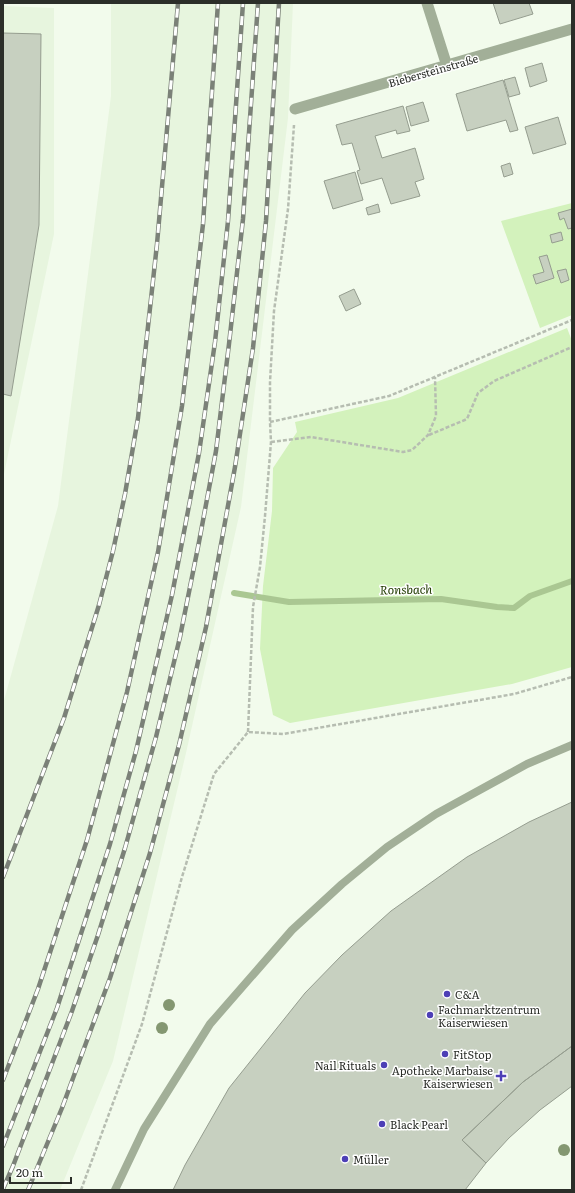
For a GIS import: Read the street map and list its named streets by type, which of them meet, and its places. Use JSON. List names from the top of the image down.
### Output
{
  "streets": {
    "street": ["Biebersteinstraße"]
  },
  "water": ["Ronsbach"],
  "places": {
    "other": [
      "C&A",
      "Fachmarktzentrum Kaiserwiesen",
      "FitStop",
      "Nail Rituals",
      "Black Pearl",
      "Müller"
    ],
    "health": ["Apotheke Marbaise Kaiserwiesen"]
  },
  "scale_bar": "20 m"
}
